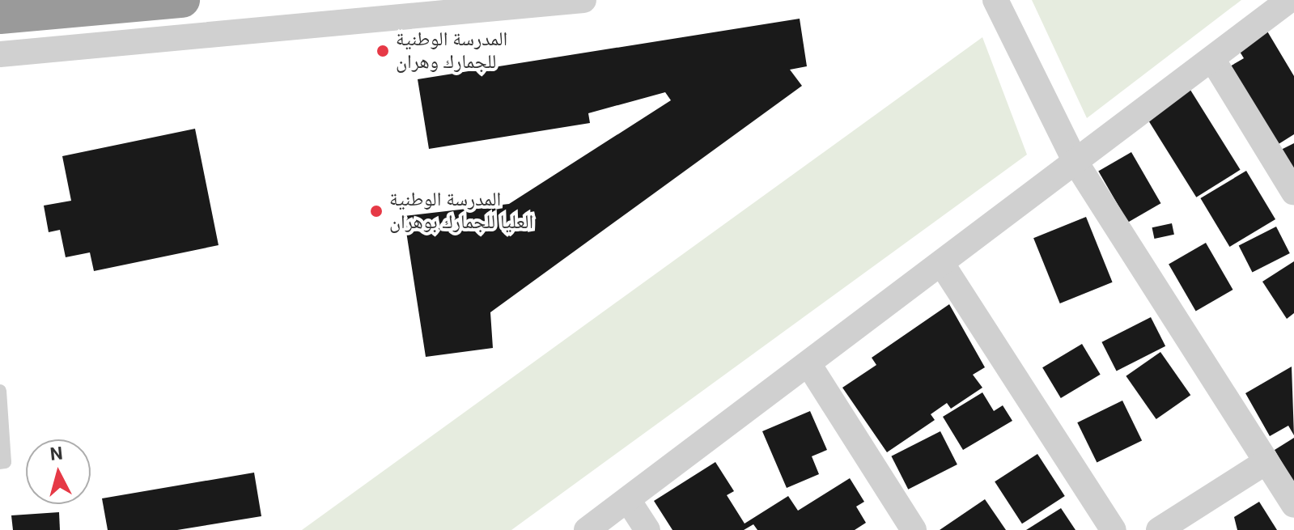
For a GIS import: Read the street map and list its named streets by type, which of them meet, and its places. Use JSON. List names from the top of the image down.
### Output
{
  "places": ["المدرسة الوطنية للجمارك وهران", "المدرسة الوطنية العليا للجمارك بوهران"],
  "north": "top"
}
